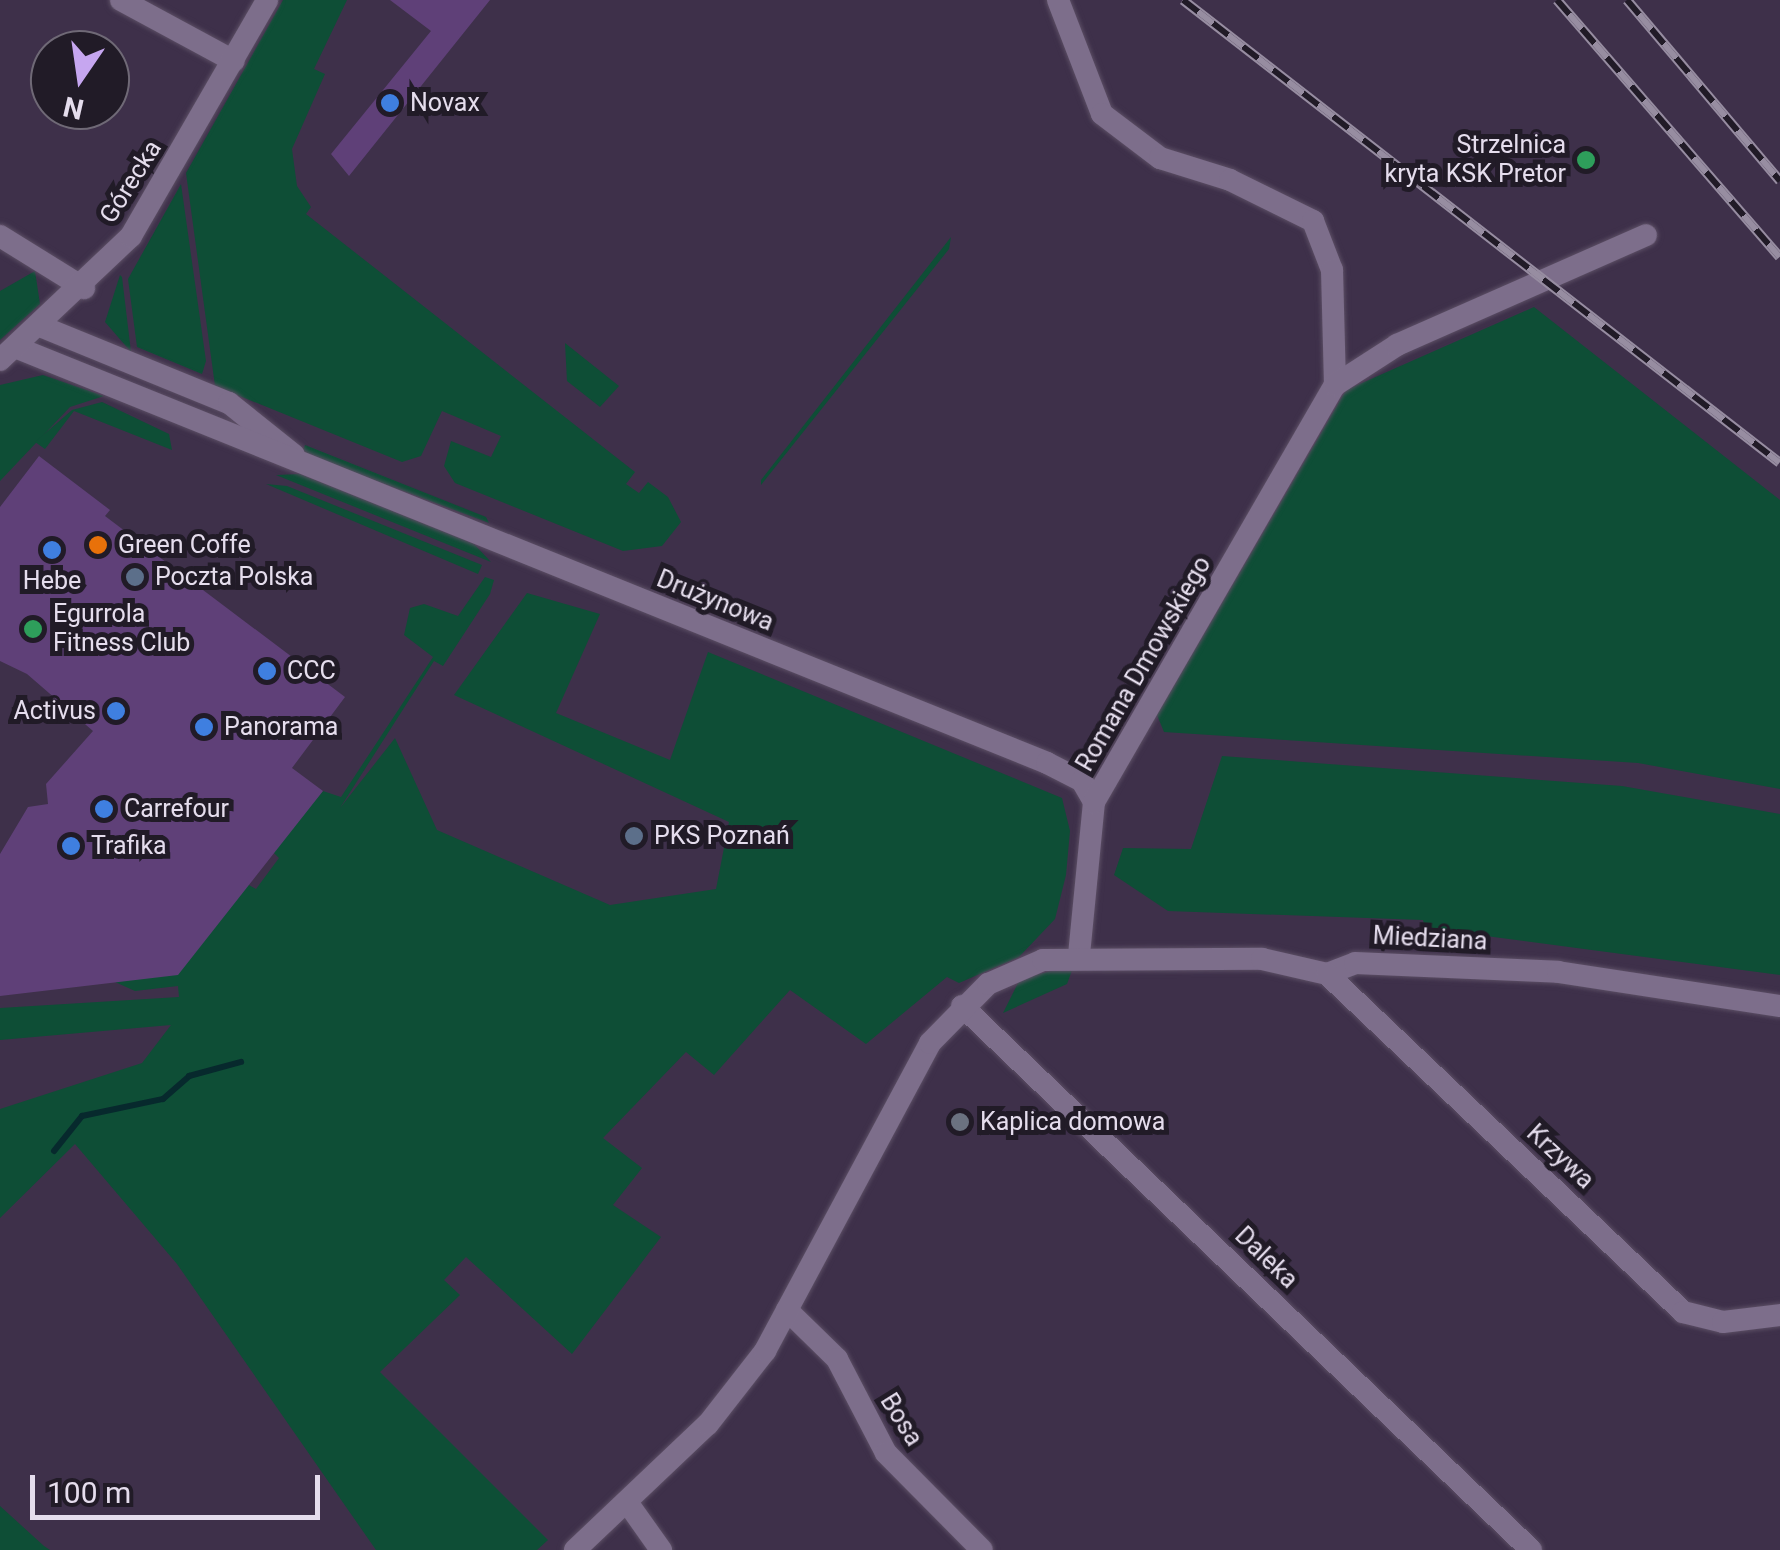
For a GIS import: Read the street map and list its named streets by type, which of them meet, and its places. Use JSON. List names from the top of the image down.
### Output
{
  "streets": {
    "street": [
      "Górecka",
      "Drużynowa",
      "Romana Dmowskiego",
      "Miedziana",
      "Krzywa",
      "Daleka",
      "Bosa"
    ]
  },
  "crossings": [
    ["Górecka", "Drużynowa"],
    ["Drużynowa", "Romana Dmowskiego"],
    ["Romana Dmowskiego", "Miedziana"],
    ["Miedziana", "Krzywa"]
  ],
  "places": [
    "Novax",
    "Strzelnica kryta KSK Pretor",
    "Green Coffe",
    "Hebe",
    "Poczta Polska",
    "Egurrola Fitness Club",
    "CCC",
    "Activus",
    "Panorama",
    "Carrefour",
    "PKS Poznań",
    "Trafika",
    "Kaplica domowa"
  ],
  "scale_bar": "100 m",
  "north": "bottom"
}
